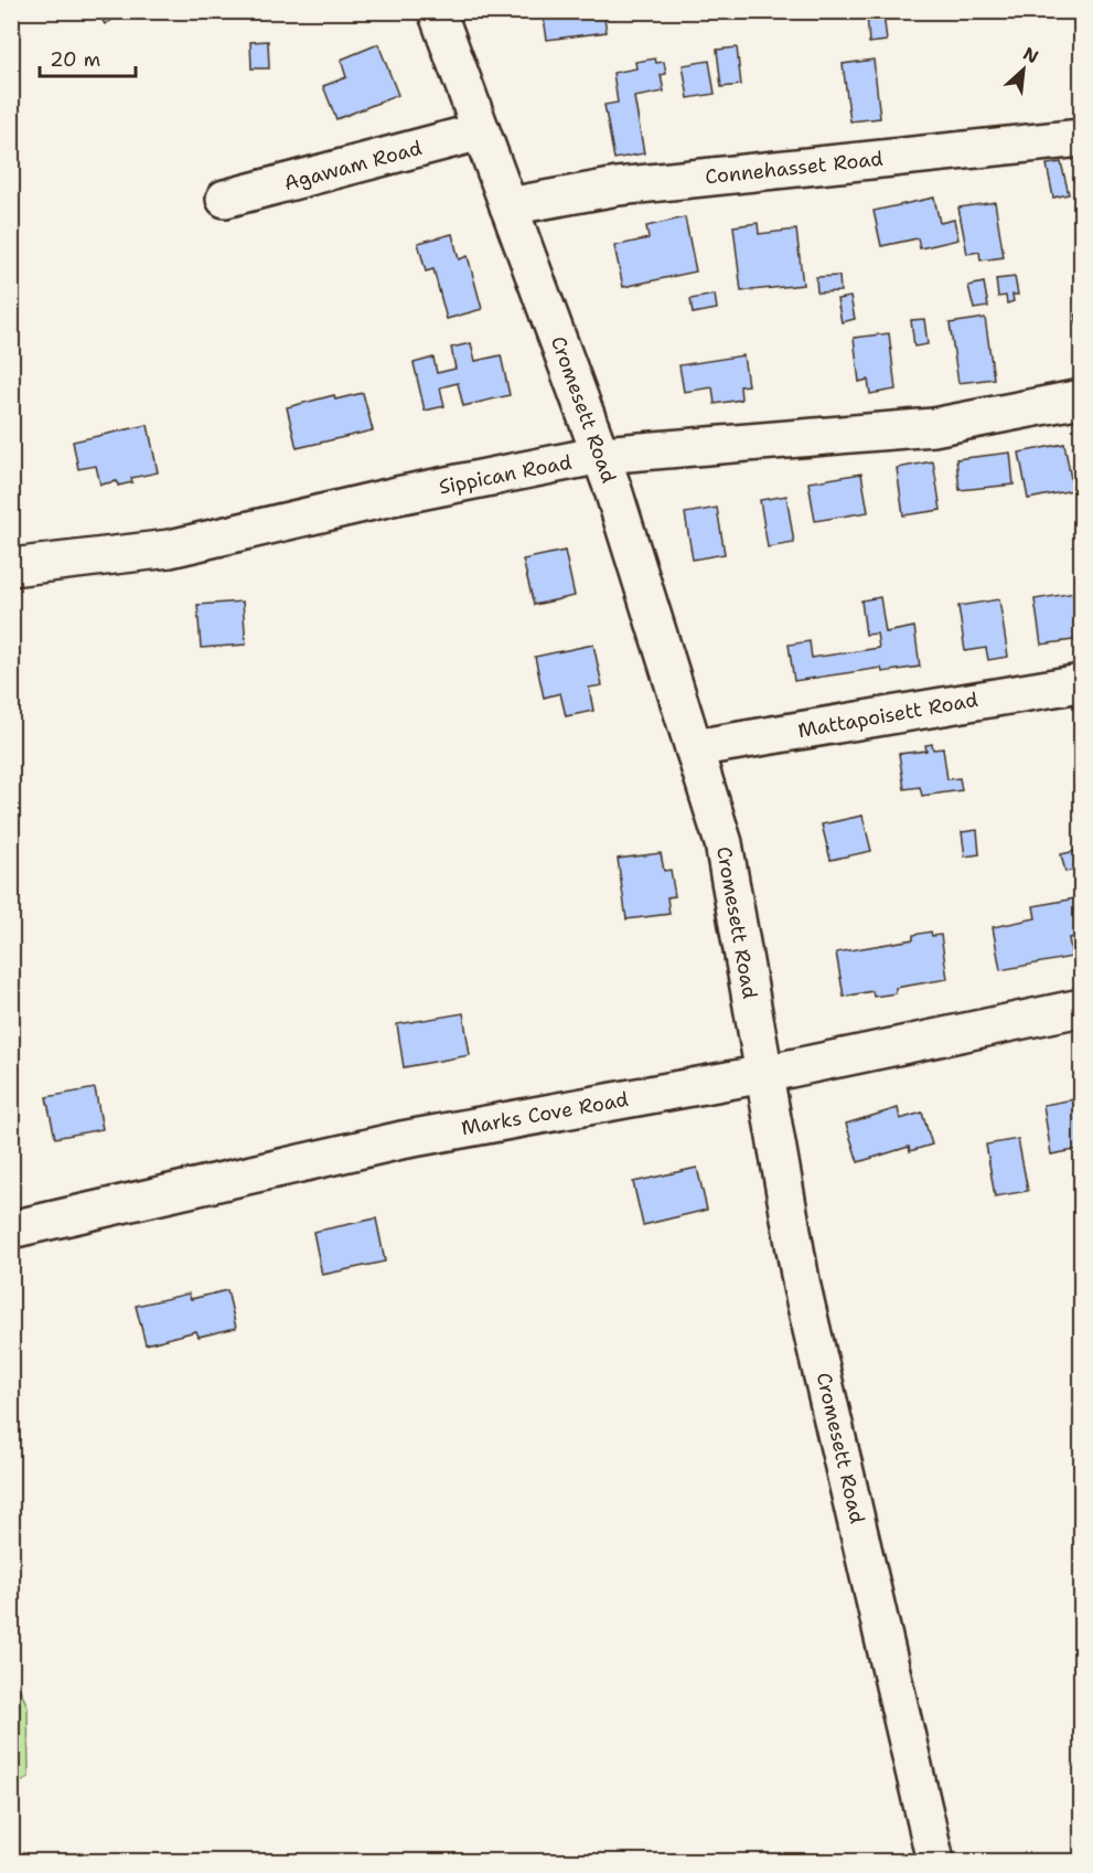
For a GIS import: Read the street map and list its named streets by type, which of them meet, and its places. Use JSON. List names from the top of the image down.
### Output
{
  "streets": {
    "street": [
      "Agawam Road",
      "Connehasset Road",
      "Cromesett Road",
      "Sippican Road",
      "Mattapoisett Road",
      "Marks Cove Road"
    ]
  },
  "crossings": [
    ["Agawam Road", "Cromesett Road"],
    ["Connehasset Road", "Cromesett Road"],
    ["Cromesett Road", "Sippican Road"],
    ["Cromesett Road", "Mattapoisett Road"],
    ["Cromesett Road", "Marks Cove Road"]
  ],
  "scale_bar": "20 m",
  "north": "top right"
}
